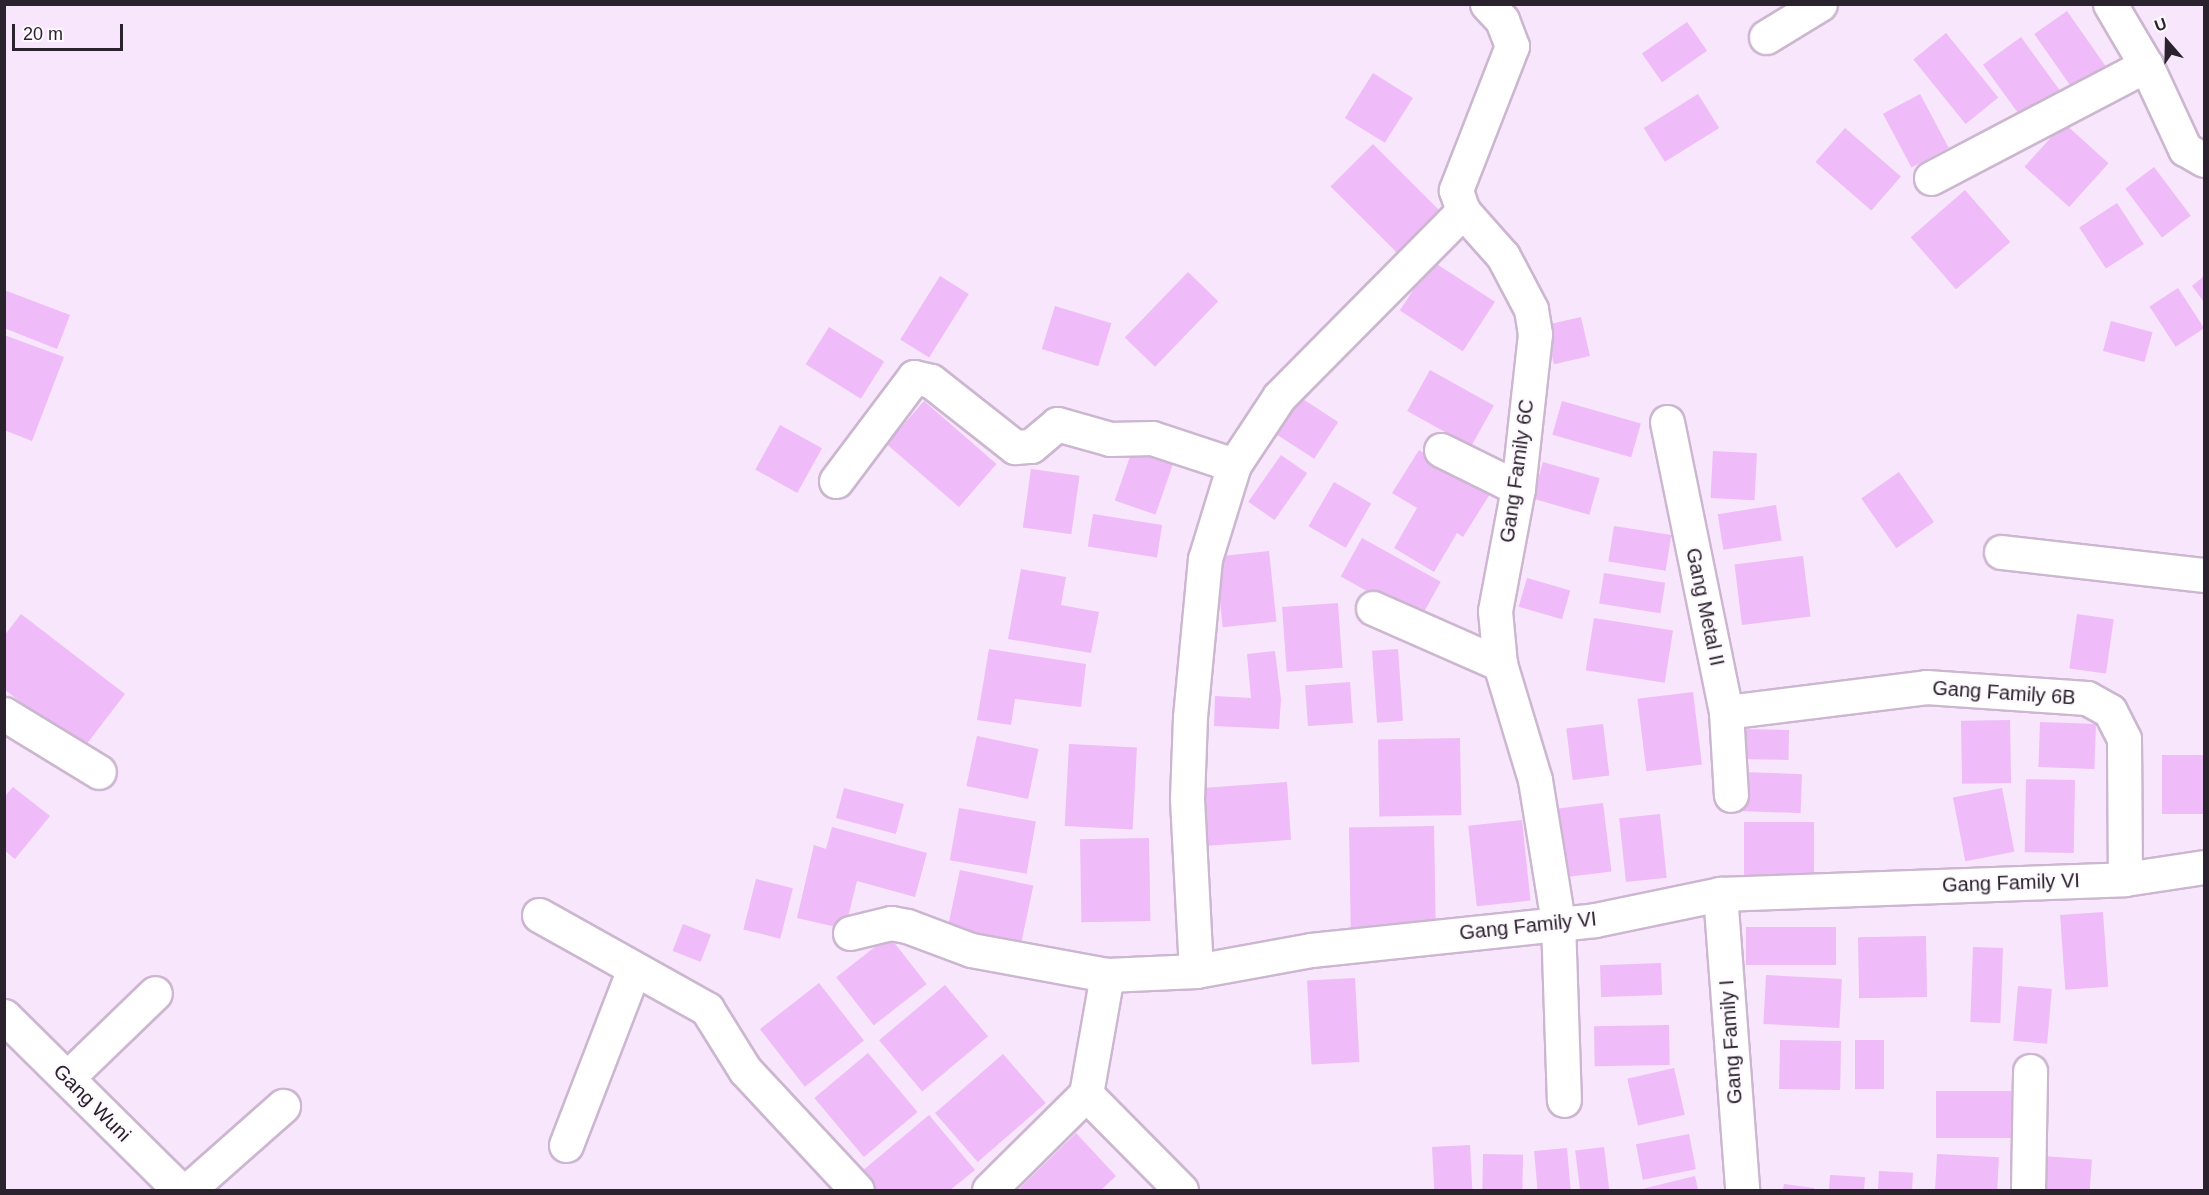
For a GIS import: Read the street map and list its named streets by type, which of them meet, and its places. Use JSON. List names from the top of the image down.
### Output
{
  "streets": {
    "street": [
      "Gang Family 6C",
      "Gang Metal II",
      "Gang Family 6B",
      "Gang Family VI",
      "Gang Family I",
      "Gang Wuni"
    ]
  },
  "crossings": [
    ["Gang Family 6C", "Gang Family VI"],
    ["Gang Metal II", "Gang Family 6B"],
    ["Gang Family 6B", "Gang Family VI"],
    ["Gang Family VI", "Gang Family I"]
  ],
  "scale_bar": "20 m",
  "north": "top"
}
